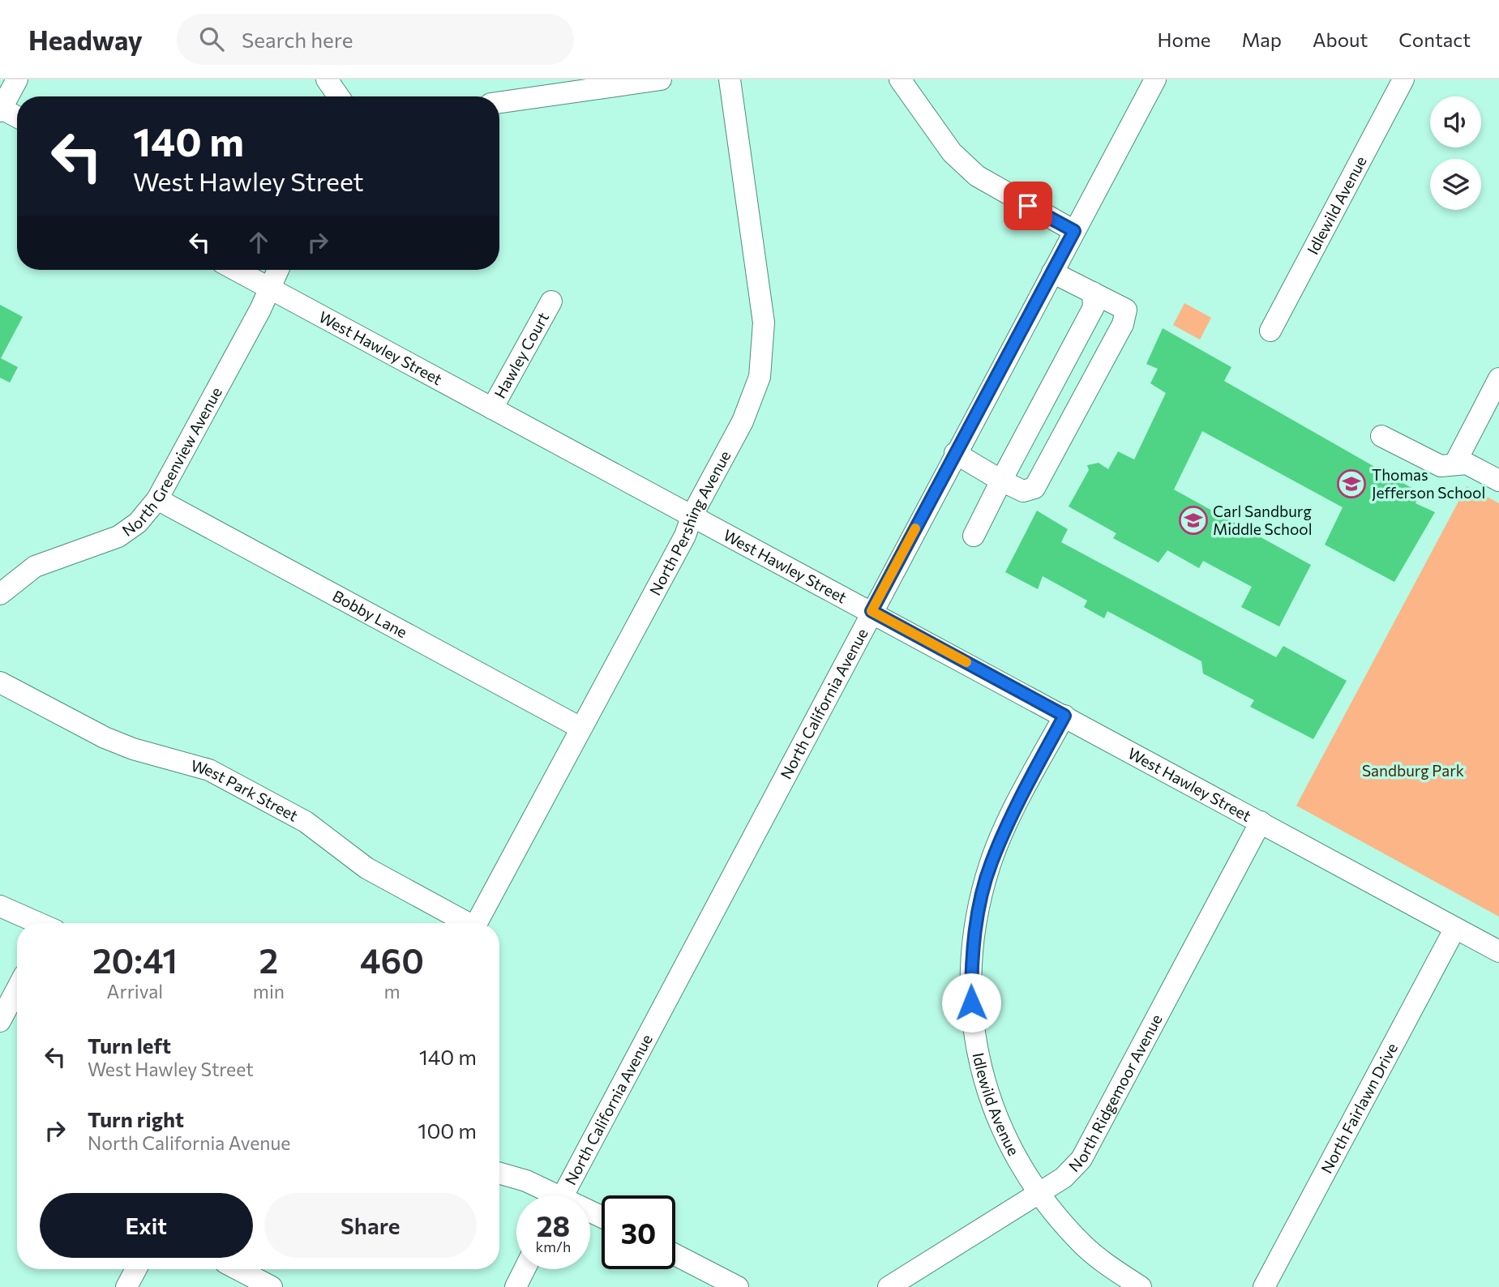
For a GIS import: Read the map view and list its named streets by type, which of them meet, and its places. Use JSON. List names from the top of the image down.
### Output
{
  "streets": {
    "street": [
      "Idlewild Avenue",
      "West Hawley Street",
      "Hawley Court",
      "North Greenview Avenue",
      "North Pershing Avenue",
      "Bobby Lane",
      "North California Avenue",
      "West Park Street",
      "North Ridgemoor Avenue",
      "North Fairlawn Drive"
    ]
  },
  "crossings": [
    ["Idlewild Avenue", "West Hawley Street"],
    ["Idlewild Avenue", "North Ridgemoor Avenue"],
    ["West Hawley Street", "Hawley Court"],
    ["West Hawley Street", "North Greenview Avenue"],
    ["West Hawley Street", "North Pershing Avenue"],
    ["West Hawley Street", "North California Avenue"],
    ["West Hawley Street", "North Ridgemoor Avenue"],
    ["West Hawley Street", "North Fairlawn Drive"],
    ["North Greenview Avenue", "Bobby Lane"],
    ["North Pershing Avenue", "Bobby Lane"]
  ],
  "parks": ["Sandburg Park"],
  "places": {
    "school or university": ["Thomas Jefferson School", "Carl Sandburg Middle School"]
  },
  "page": {
    "header": "Headway",
    "search": "Search here",
    "nav": [
      "Home",
      "Map",
      "About",
      "Contact"
    ],
    "turn": ["140 m", "West Hawley Street"],
    "eta": [
      "20:41",
      "Arrival",
      "2",
      "min",
      "460",
      "m"
    ],
    "list": [
      {
        "name": "Turn left",
        "note": "West Hawley Street",
        "value": "140 m"
      },
      {
        "name": "Turn right",
        "note": "North California Avenue",
        "value": "100 m"
      }
    ],
    "buttons": ["Exit", "Share"],
    "speed": "28 km/h",
    "limit": "30"
  }
}
